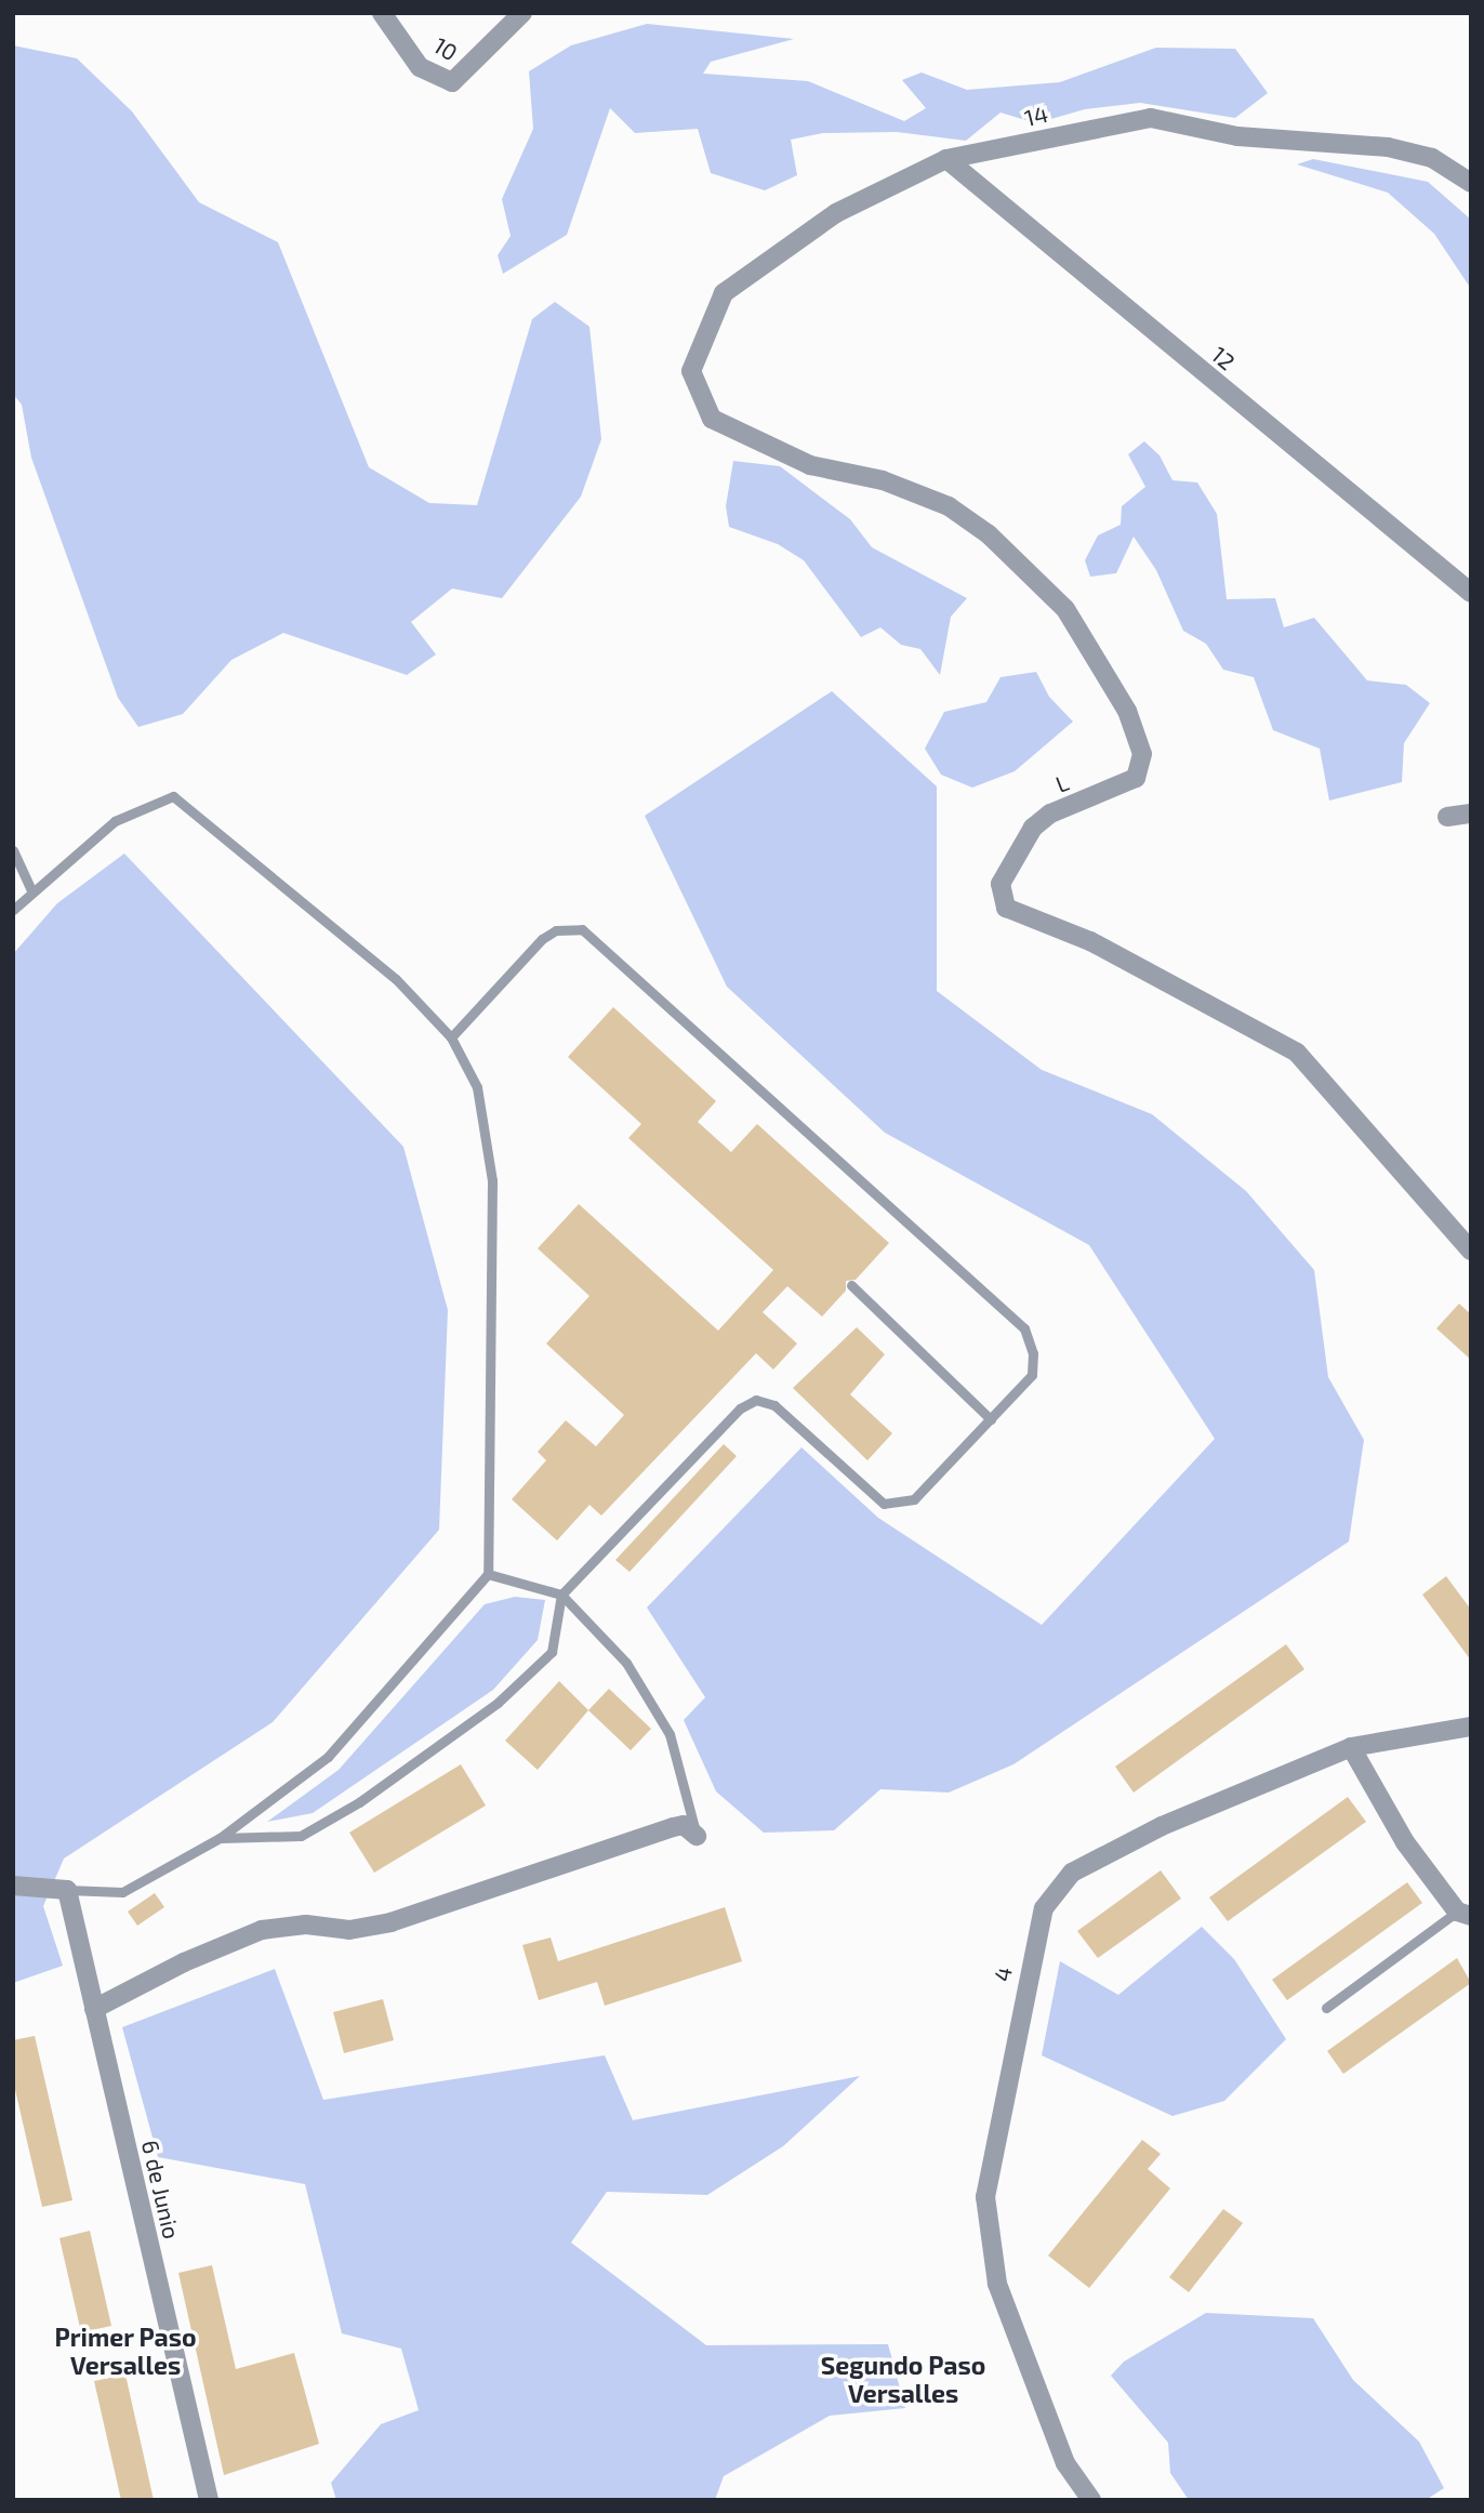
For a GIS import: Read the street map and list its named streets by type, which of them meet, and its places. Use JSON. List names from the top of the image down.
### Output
{
  "streets": {
    "street": [
      "10",
      "14",
      "12",
      "L",
      "4",
      "6 de Junio"
    ]
  },
  "crossings": [
    ["14", "12"],
    ["14", "L"]
  ],
  "districts": ["Primer Paso Versalles", "Segundo Paso Versalles"]
}
